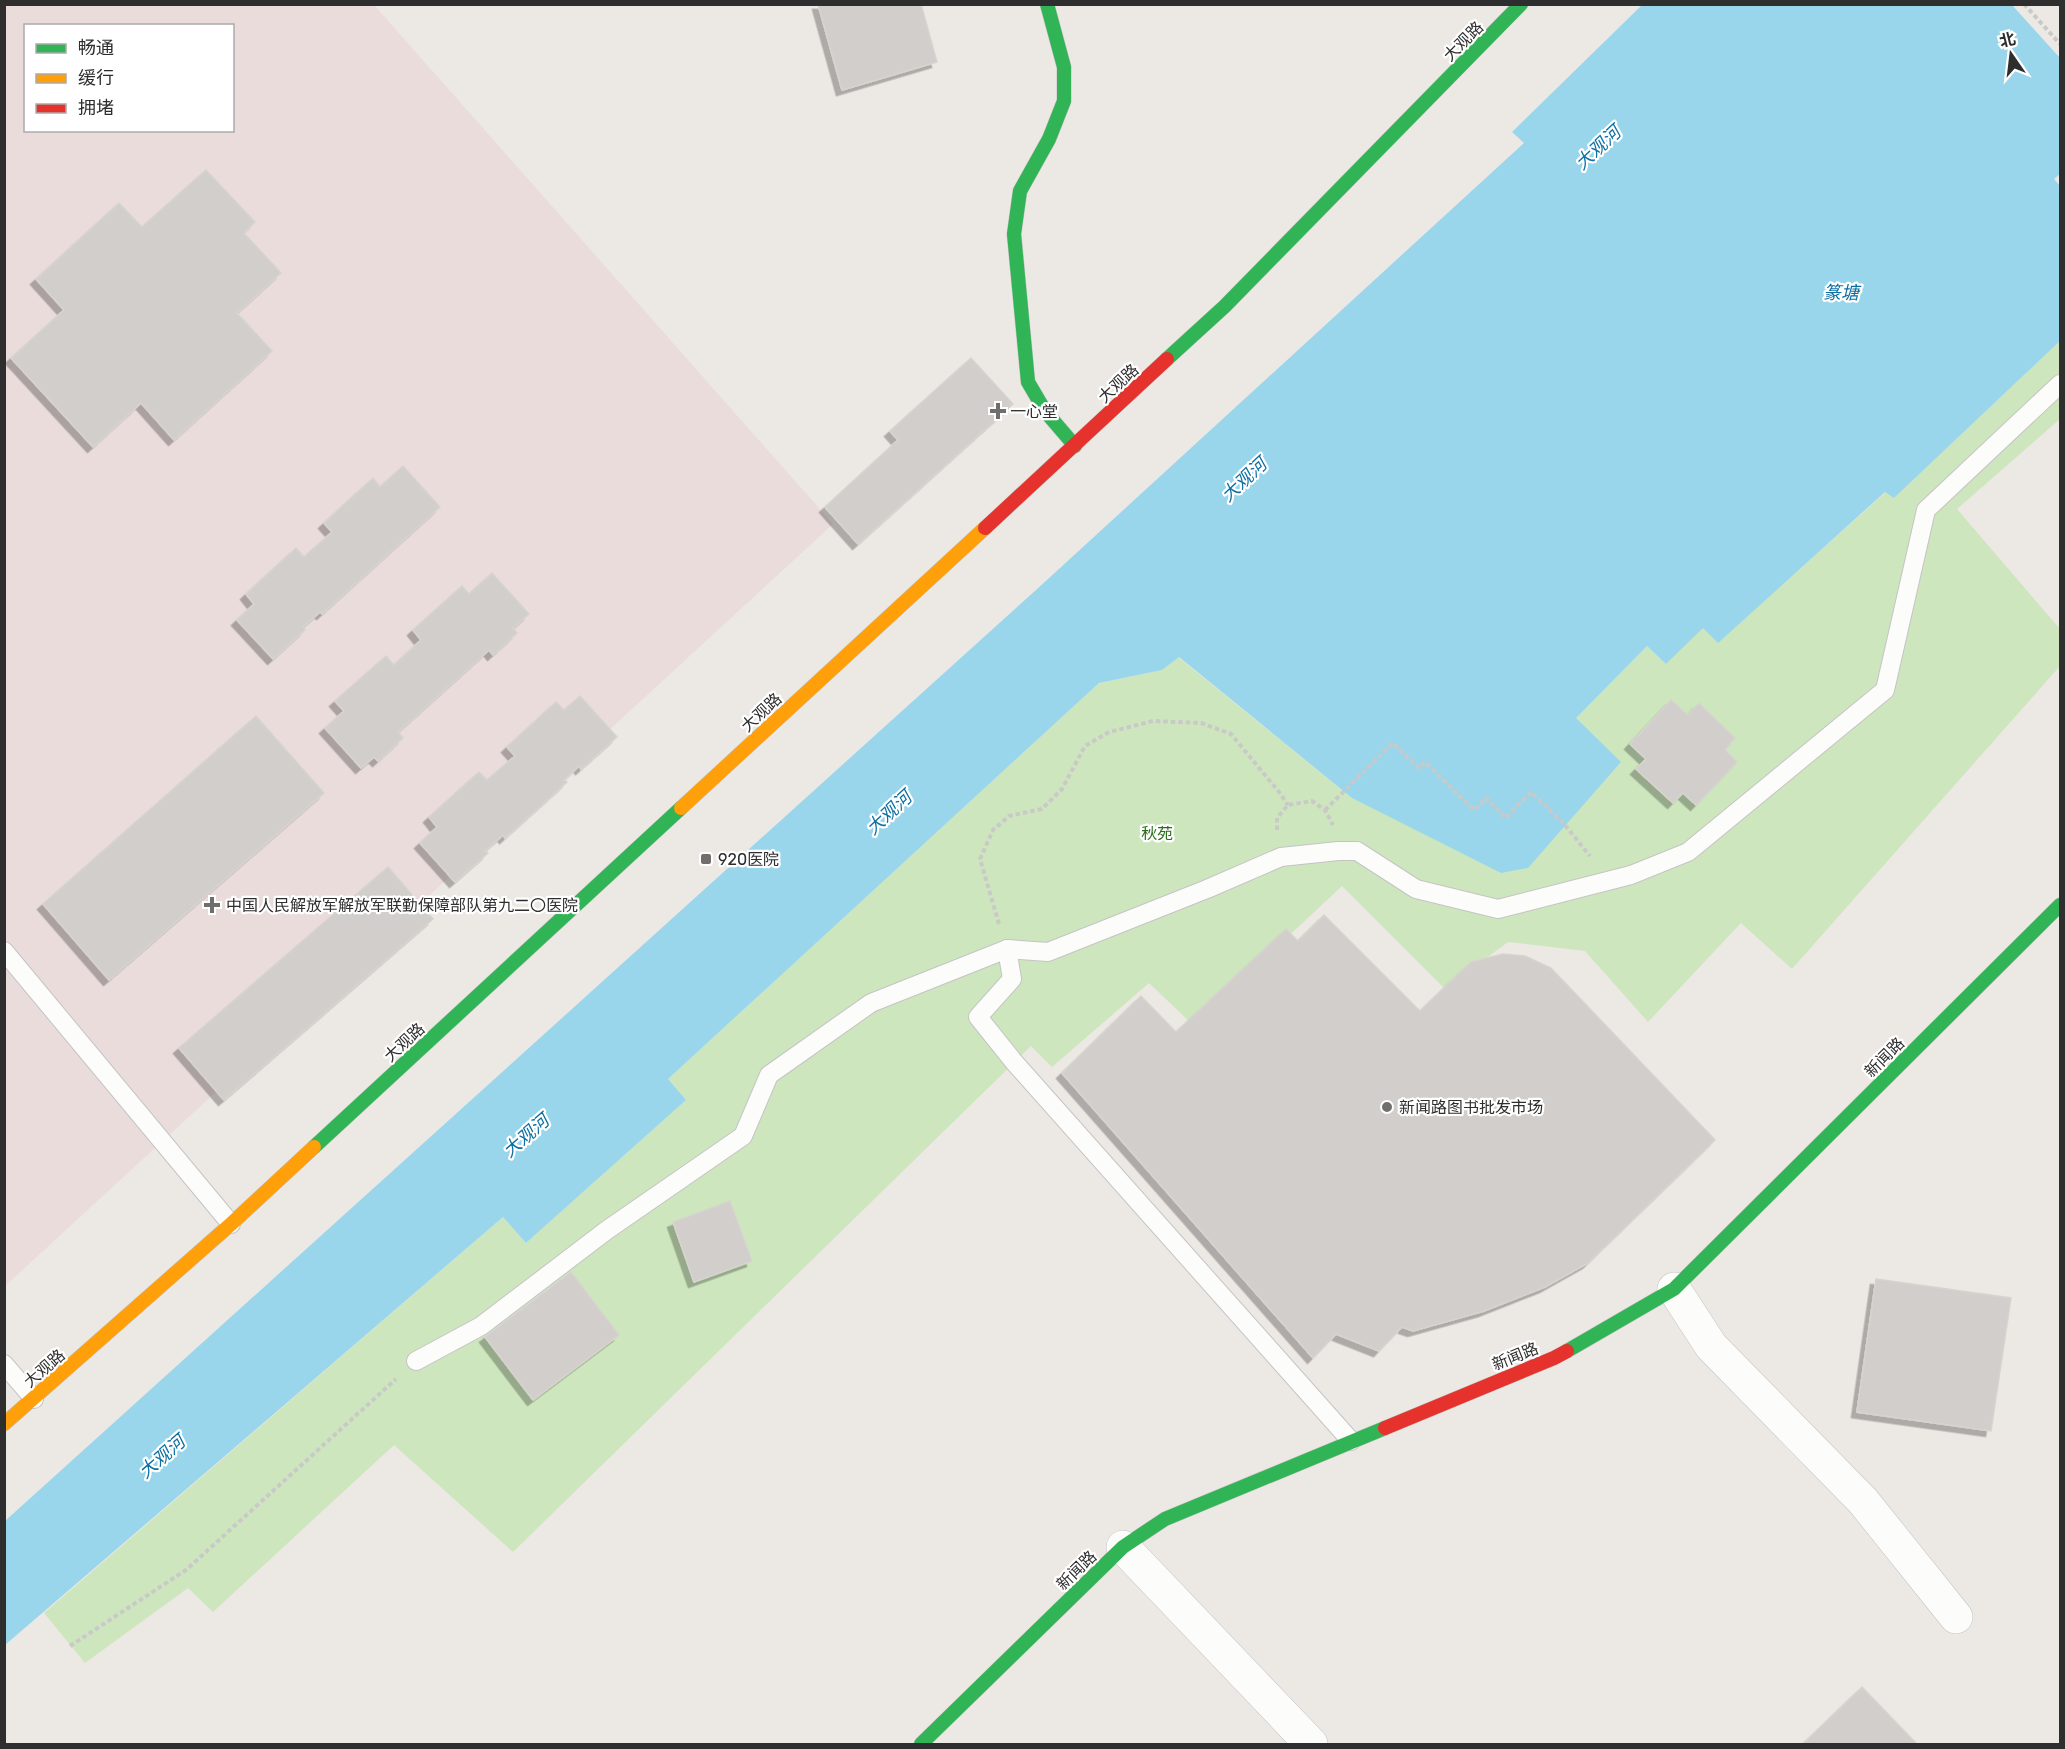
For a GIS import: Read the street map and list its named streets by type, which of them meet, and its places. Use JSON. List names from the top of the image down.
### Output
{
  "streets": {
    "main road": ["大观路", "新闻路"]
  },
  "water": ["大观河", "篆塘"],
  "parks": ["秋苑"],
  "places": {
    "health": ["一心堂", "中国人民解放军解放军联勤保障部队第九二〇医院"],
    "transit": ["920医院"],
    "other": ["新闻路图书批发市场"]
  },
  "legend": ["畅通", "缓行", "拥堵"],
  "north": "top"
}
